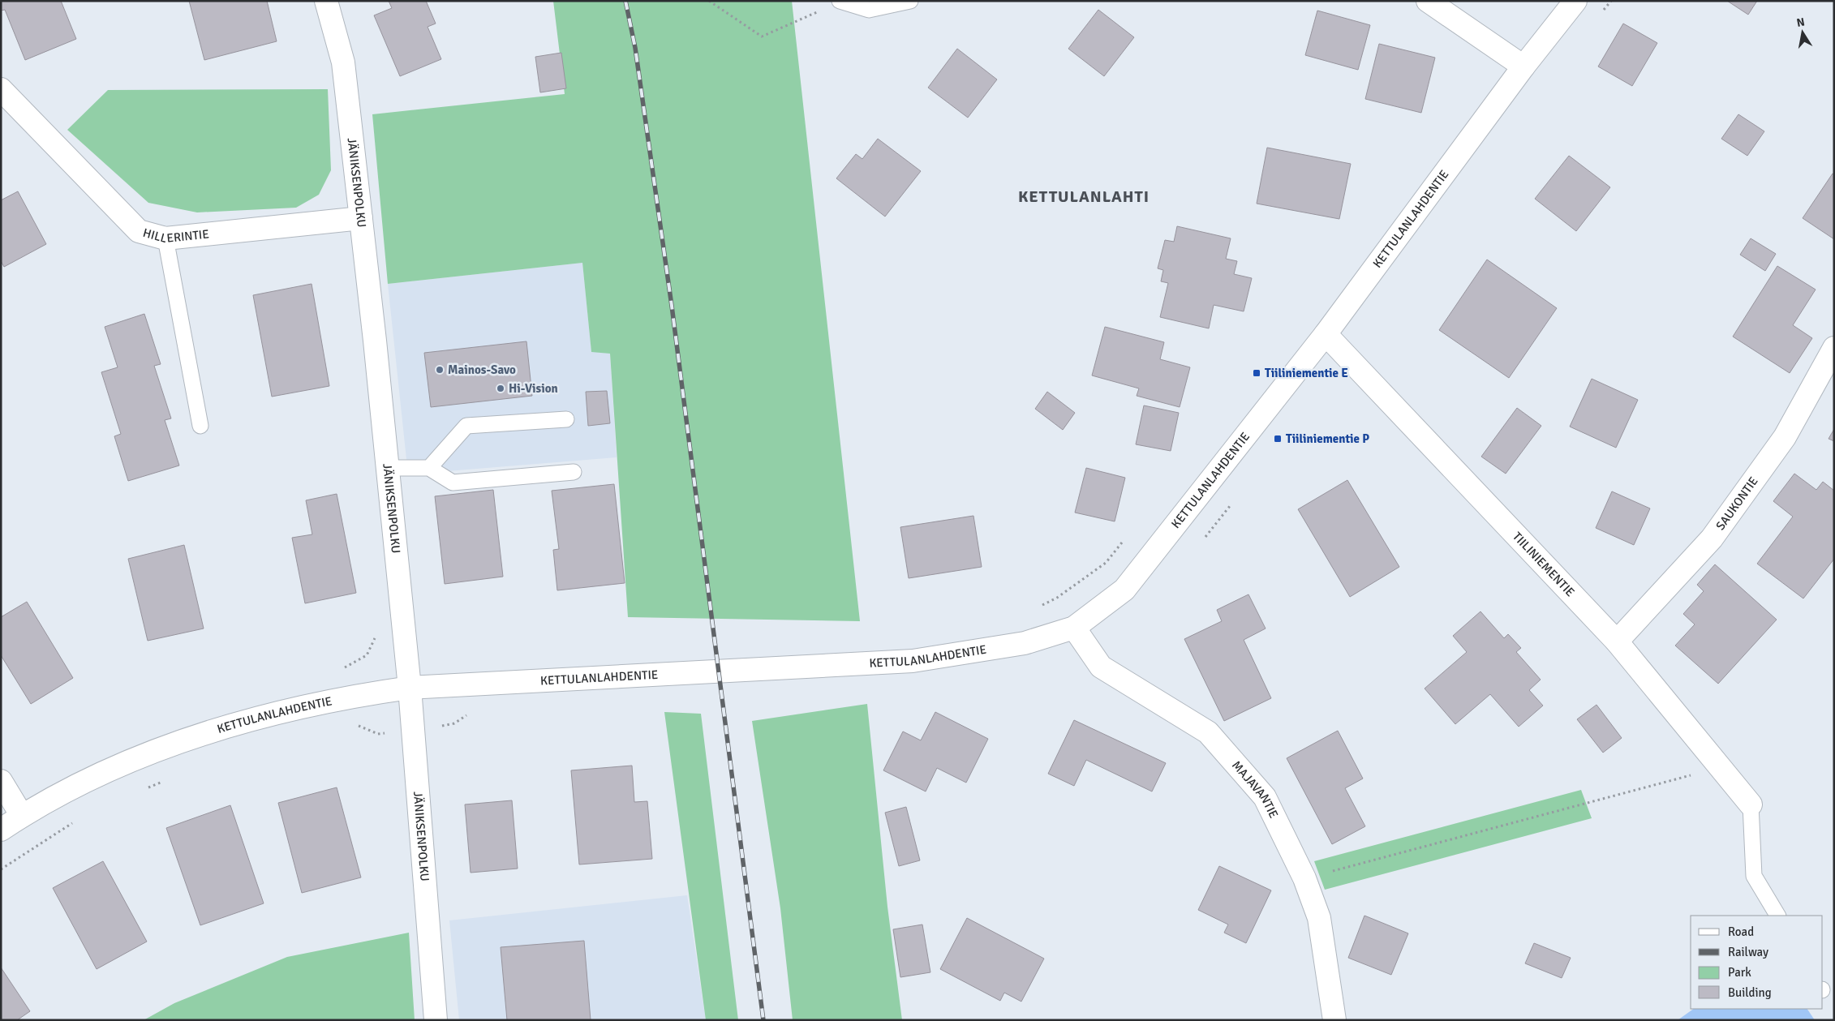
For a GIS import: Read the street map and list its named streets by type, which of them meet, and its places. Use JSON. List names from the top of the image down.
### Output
{
  "streets": {
    "street": [
      "JÄNIKSENPOLKU",
      "KETTULANLAHDENTIE",
      "HILLERINTIE",
      "SAUKONTIE",
      "TIILINIEMENTIE",
      "MAJAVANTIE"
    ]
  },
  "crossings": [
    ["JÄNIKSENPOLKU", "KETTULANLAHDENTIE"],
    ["JÄNIKSENPOLKU", "HILLERINTIE"],
    ["KETTULANLAHDENTIE", "TIILINIEMENTIE"],
    ["KETTULANLAHDENTIE", "MAJAVANTIE"],
    ["SAUKONTIE", "TIILINIEMENTIE"]
  ],
  "districts": ["KETTULANLAHTI"],
  "places": {
    "other": ["Mainos-Savo", "Hi-Vision"],
    "transit": ["Tiiliniementie E", "Tiiliniementie P"]
  },
  "legend": [
    "Road",
    "Railway",
    "Park",
    "Building"
  ],
  "north": "top"
}
